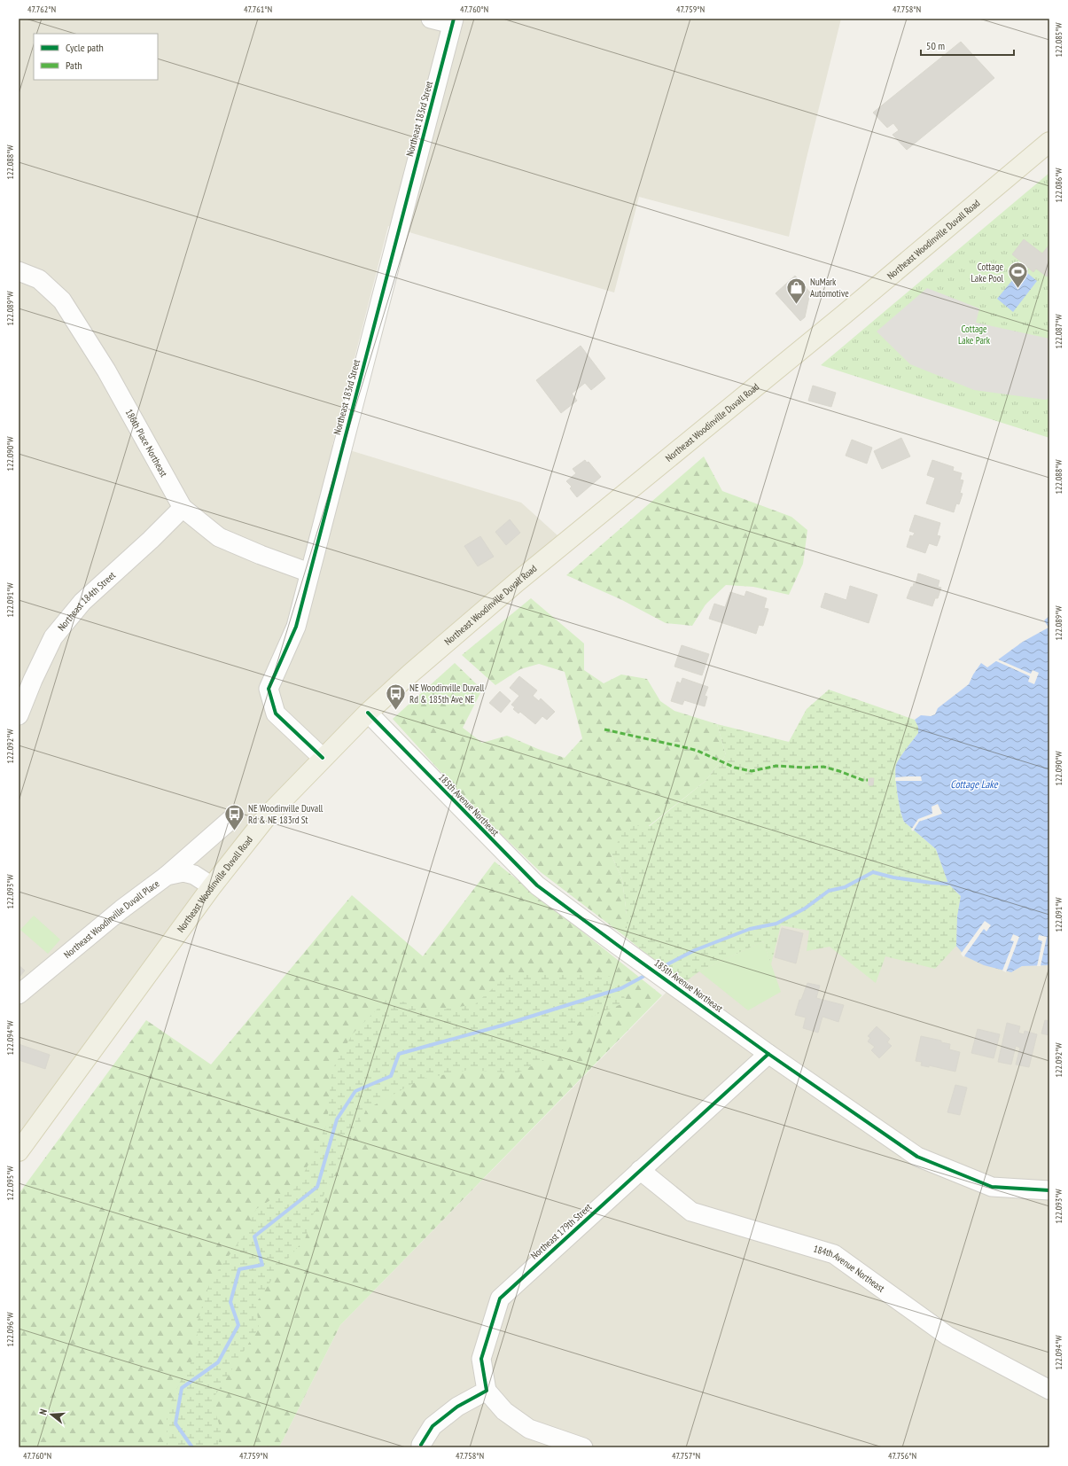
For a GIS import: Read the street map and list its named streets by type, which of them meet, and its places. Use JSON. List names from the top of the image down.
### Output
{
  "streets": {
    "main road": ["Northeast Woodinville Duvall Road"],
    "street": [
      "Northeast 183rd Street",
      "186th Place Northeast",
      "Northeast 184th Street",
      "185th Avenue Northeast",
      "Northeast Woodinville Duvall Place",
      "Northeast 179th Street",
      "184th Avenue Northeast"
    ]
  },
  "crossings": [
    ["Northeast 183rd Street", "Northeast Woodinville Duvall Road"],
    ["Northeast 183rd Street", "186th Place Northeast"],
    ["Northeast Woodinville Duvall Road", "185th Avenue Northeast"],
    ["Northeast Woodinville Duvall Road", "Northeast Woodinville Duvall Place"],
    ["186th Place Northeast", "Northeast 184th Street"],
    ["185th Avenue Northeast", "Northeast 179th Street"],
    ["Northeast 179th Street", "184th Avenue Northeast"]
  ],
  "water": ["Cottage Lake"],
  "parks": ["Cottage Lake Park"],
  "places": {
    "sports": ["Cottage Lake Pool"],
    "shop": ["NuMark Automotive"],
    "bus stop": ["NE Woodinville Duvall Rd & 185th Ave NE", "NE Woodinville Duvall Rd & NE 183rd St"]
  },
  "legend": ["Cycle path", "Path"],
  "scale_bar": "50 m",
  "north": "left",
  "coordinates": [
    "47.762°N",
    "47.761°N",
    "47.760°N",
    "47.759°N",
    "47.758°N",
    "122.085°W",
    "122.088°W",
    "122.086°W",
    "122.089°W",
    "122.087°W",
    "122.090°W",
    "122.091°W",
    "122.092°W",
    "122.093°W",
    "122.094°W",
    "122.095°W",
    "122.096°W",
    "47.757°N",
    "47.756°N"
  ]
}
